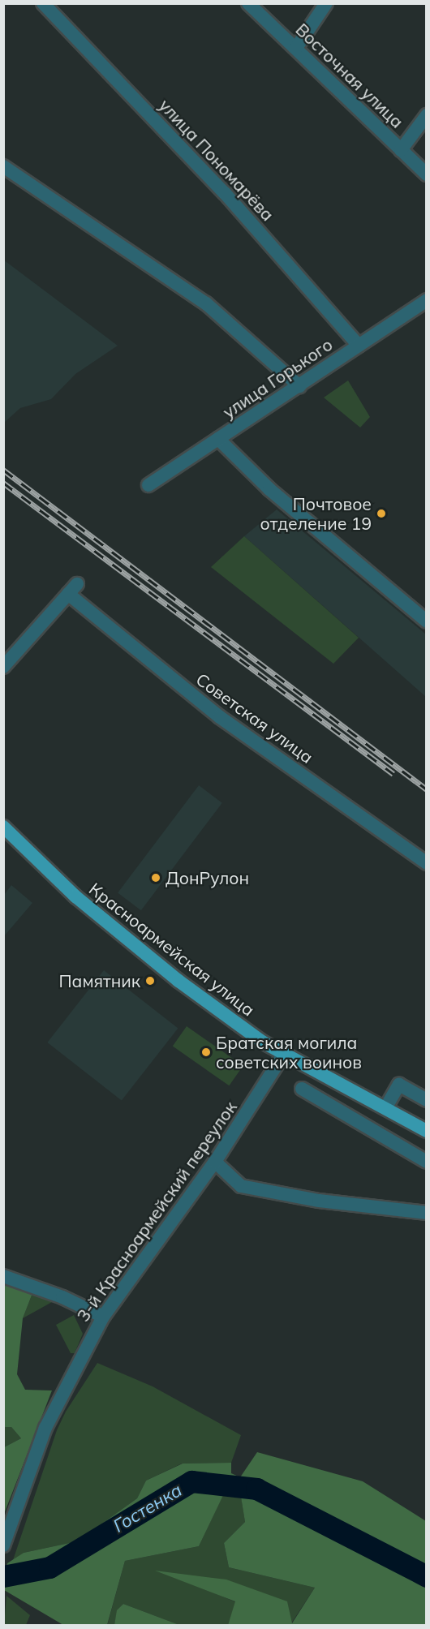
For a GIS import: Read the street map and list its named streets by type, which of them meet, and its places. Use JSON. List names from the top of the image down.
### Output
{
  "streets": {
    "main road": ["Красноармейская улица"],
    "street": [
      "Восточная улица",
      "улица Пономарёва",
      "улица Горького",
      "Советская улица",
      "3-й Красноармейский переулок"
    ]
  },
  "crossings": [
    ["улица Пономарёва", "улица Горького"],
    ["Красноармейская улица", "3-й Красноармейский переулок"]
  ],
  "water": ["Гостенка"],
  "places": [
    "Почтовое отделение 19",
    "ДонРулон",
    "Памятник",
    "Братская могила советских воинов"
  ]
}
